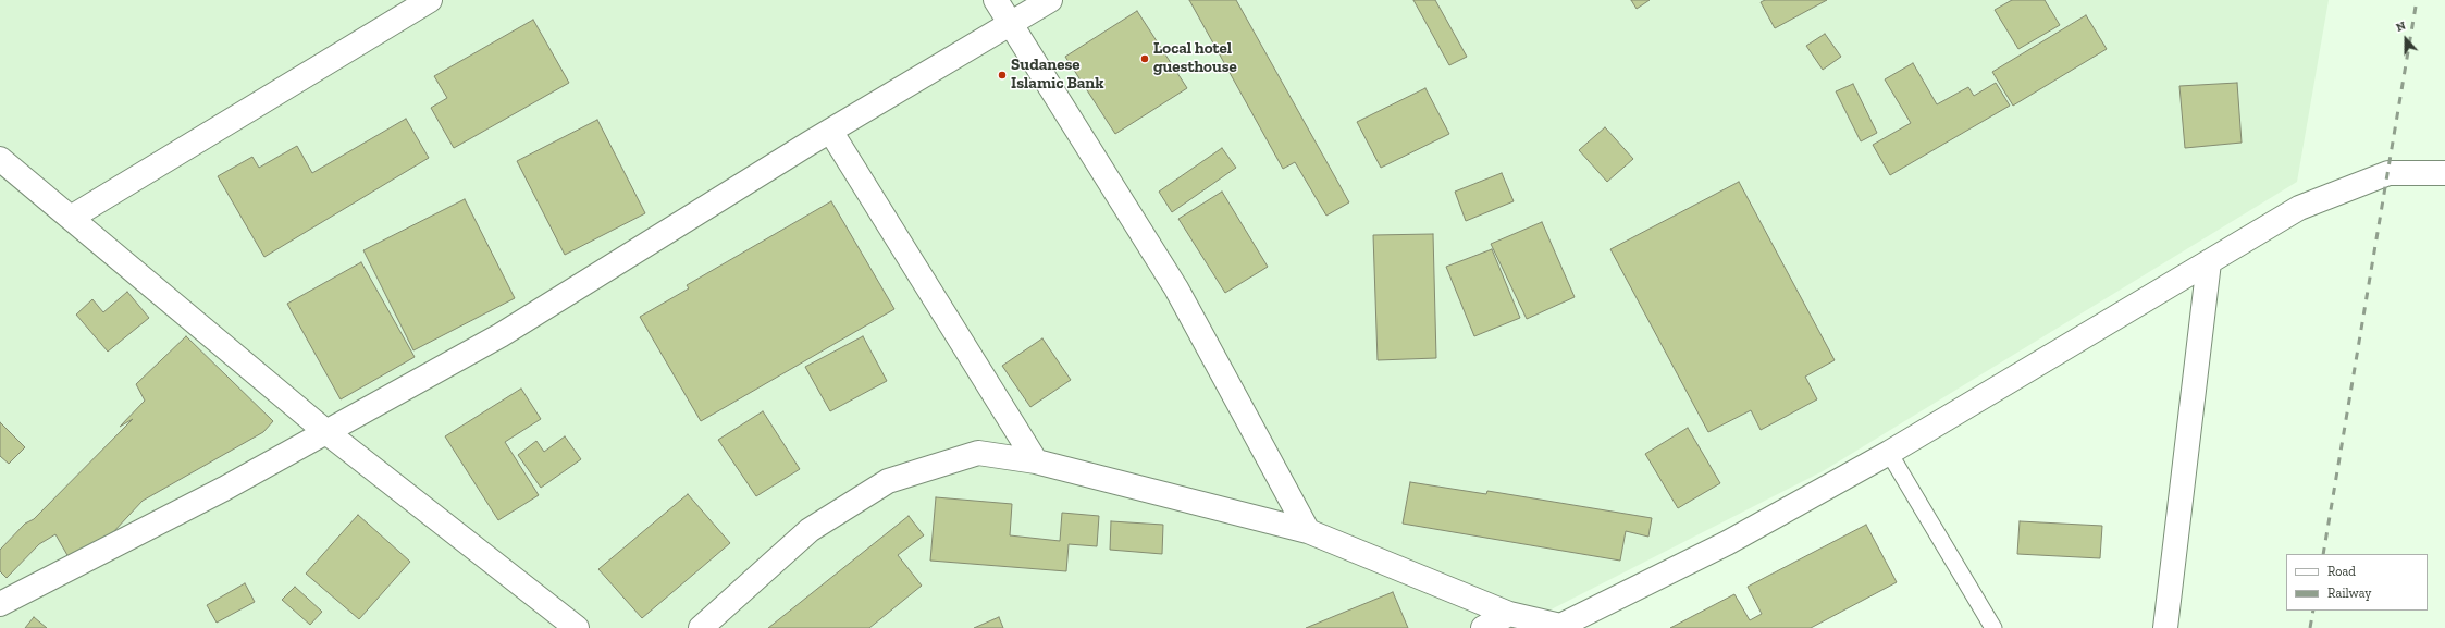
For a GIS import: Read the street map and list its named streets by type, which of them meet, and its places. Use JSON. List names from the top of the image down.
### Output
{
  "places": ["Local hotel guesthouse", "Sudanese Islamic Bank"],
  "legend": ["Road", "Railway"],
  "north": "top"
}
